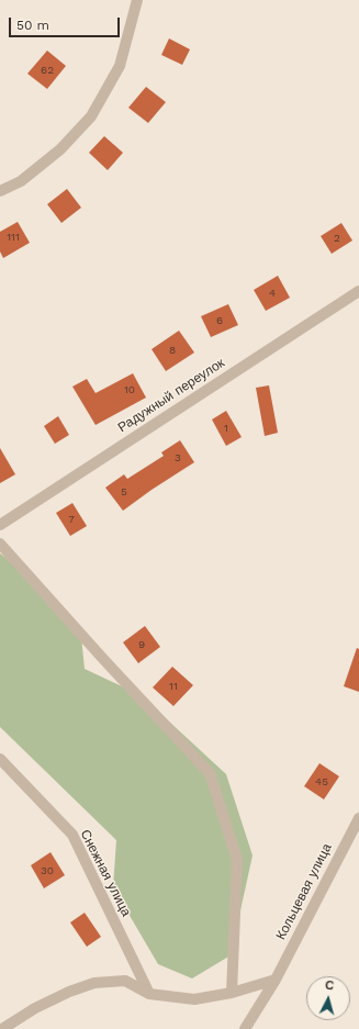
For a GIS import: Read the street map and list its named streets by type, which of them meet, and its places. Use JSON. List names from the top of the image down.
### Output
{
  "streets": {
    "street": ["Радужный переулок", "Снежная улица", "Кольцевая улица"]
  },
  "house_numbers": [
    "62",
    "111",
    "2",
    "4",
    "6",
    "8",
    "10",
    "1",
    "3",
    "5",
    "7",
    "9",
    "11",
    "45",
    "30"
  ],
  "scale_bar": "50 m",
  "north": "top"
}
